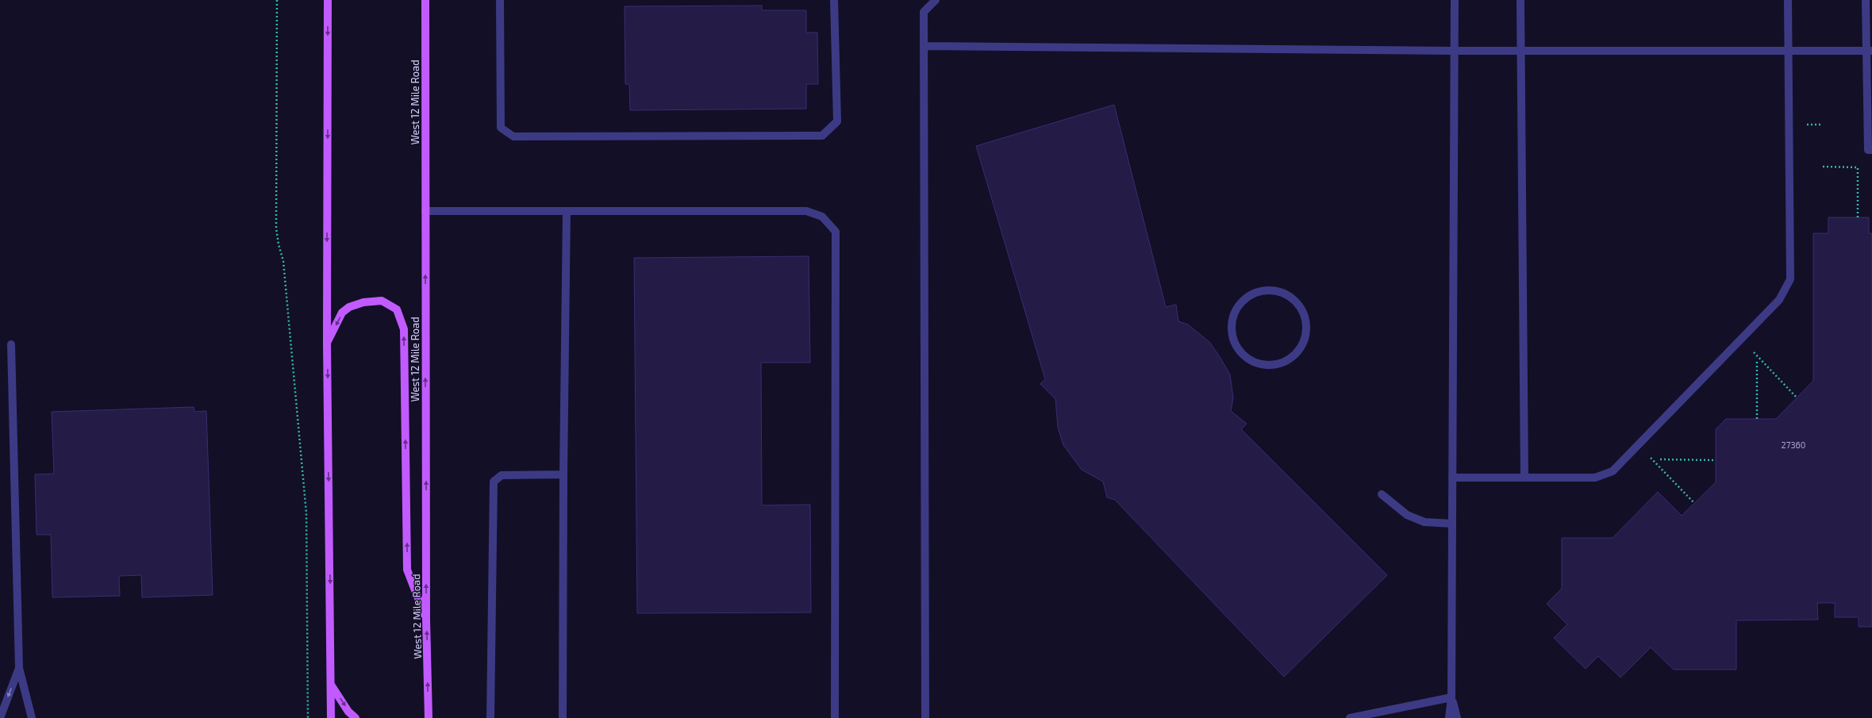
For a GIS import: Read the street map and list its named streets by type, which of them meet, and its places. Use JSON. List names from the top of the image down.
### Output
{
  "streets": {
    "main road": ["West 12 Mile Road"]
  },
  "one_way": ["West 12 Mile Road"],
  "house_numbers": ["27360"]
}
